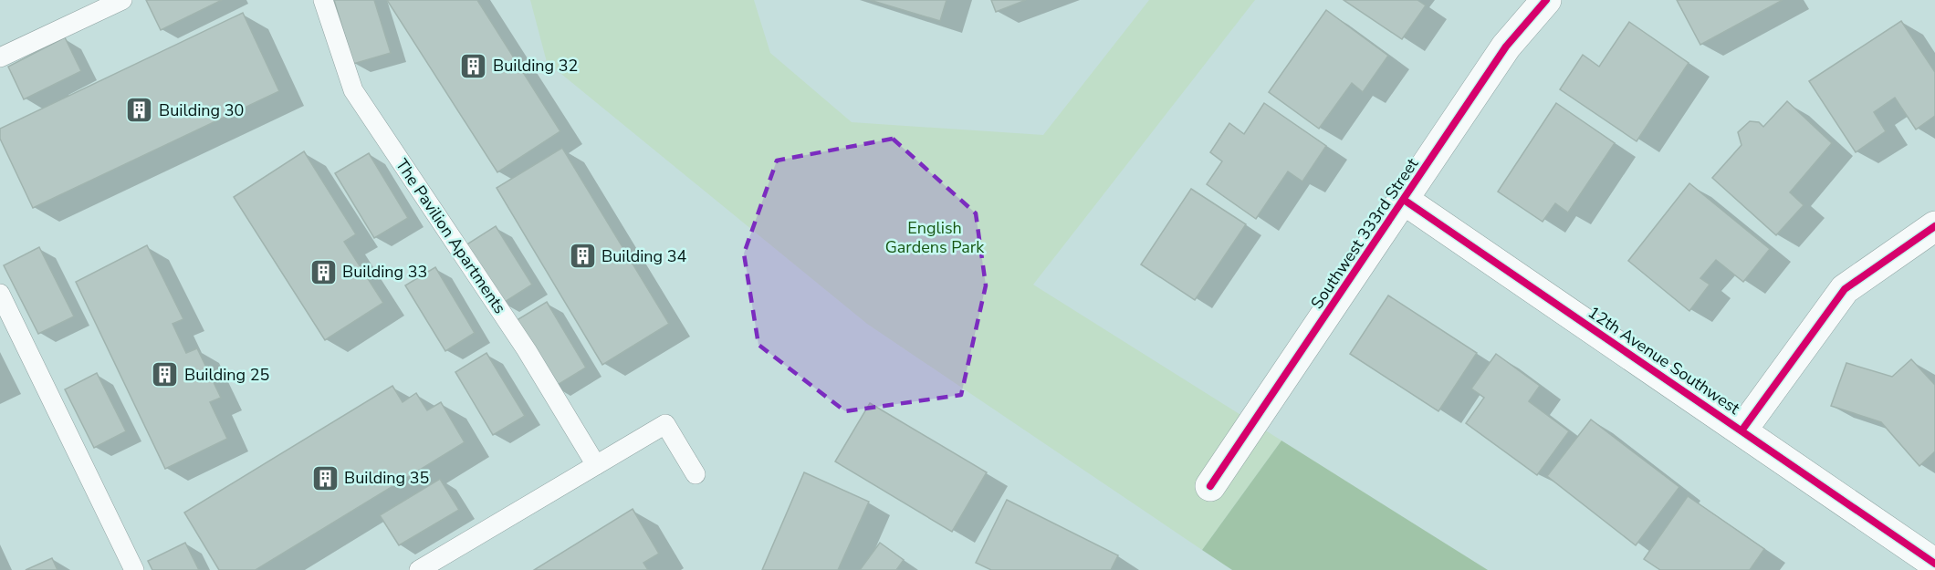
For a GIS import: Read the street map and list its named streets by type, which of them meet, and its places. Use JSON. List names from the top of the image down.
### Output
{
  "streets": {
    "street": ["Southwest 333rd Street", "12th Avenue Southwest"],
    "lane": ["The Pavilion Apartments"]
  },
  "crossings": [
    ["Southwest 333rd Street", "12th Avenue Southwest"]
  ],
  "parks": ["English Gardens Park"],
  "places": {
    "building": [
      "Building 32",
      "Building 30",
      "Building 34",
      "Building 33",
      "Building 25",
      "Building 35"
    ]
  }
}
